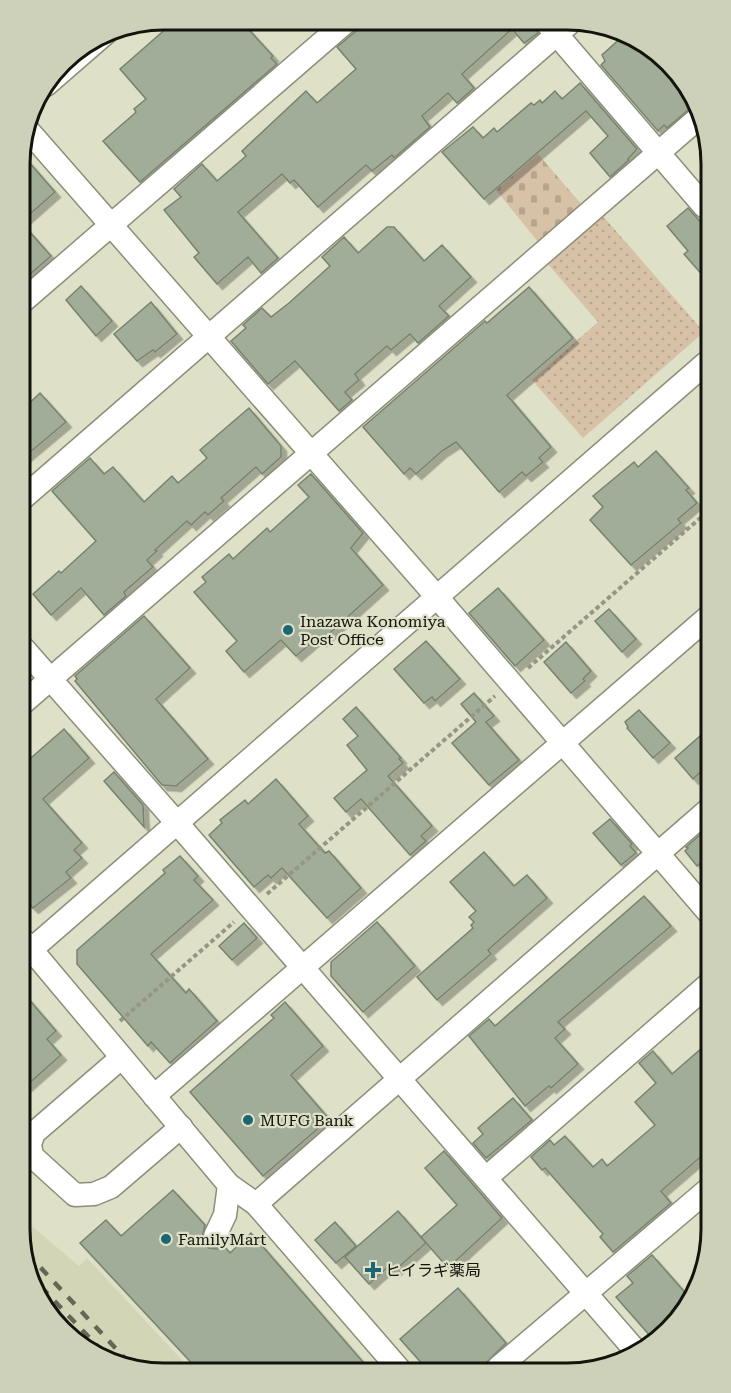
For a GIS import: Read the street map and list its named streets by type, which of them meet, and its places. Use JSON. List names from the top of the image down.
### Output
{
  "places": {
    "other": ["Inazawa Konomiya Post Office", "MUFG Bank", "FamilyMart"],
    "health": ["ヒイラギ薬局"]
  }
}
